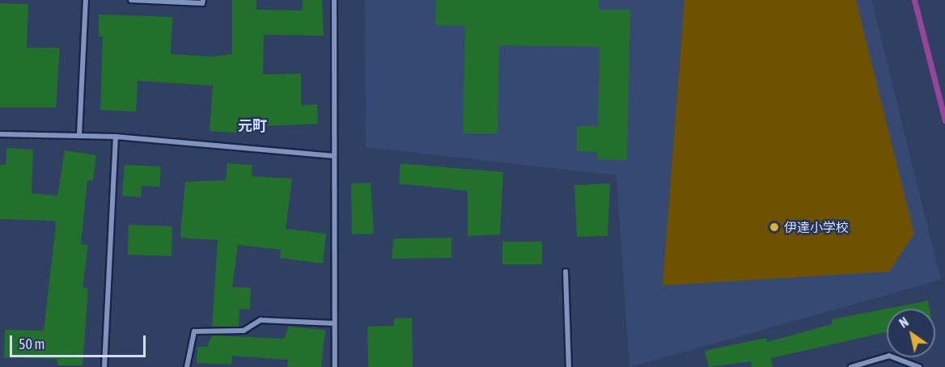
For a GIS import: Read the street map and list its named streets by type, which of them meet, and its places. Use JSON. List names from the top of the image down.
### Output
{
  "districts": ["元町"],
  "places": ["伊達小学校"],
  "scale_bar": "50 m",
  "north": "top left"
}
